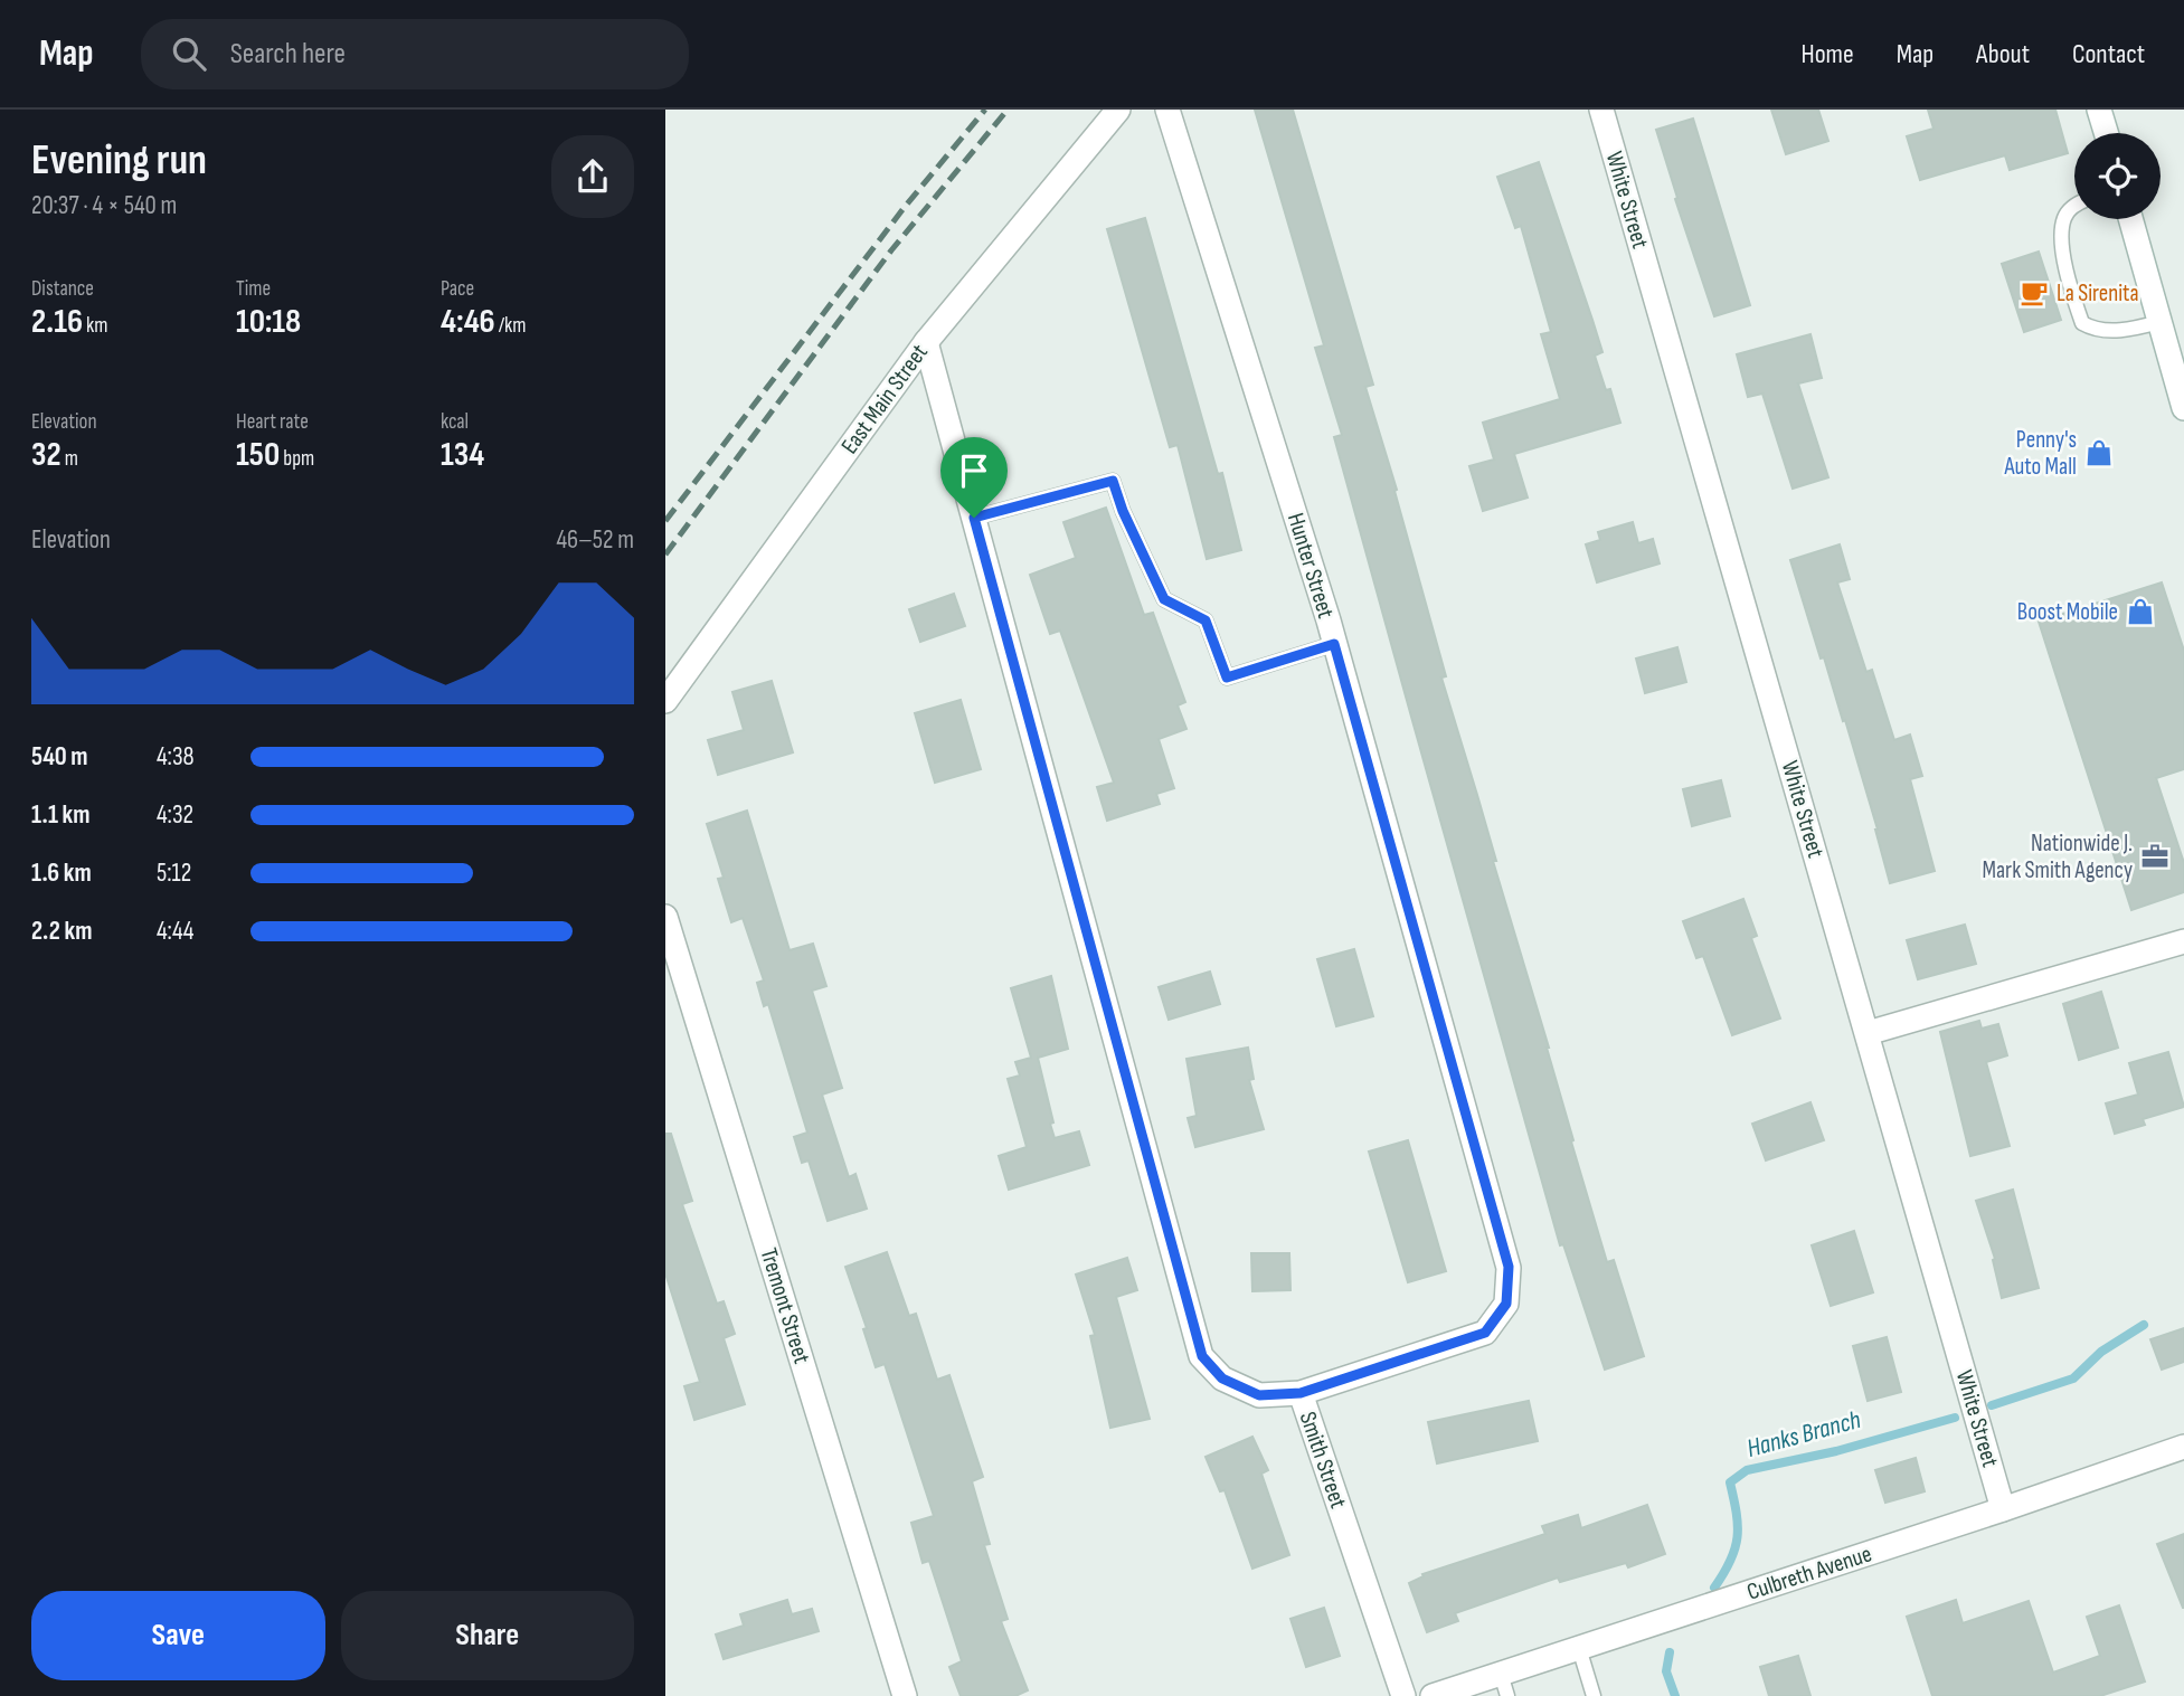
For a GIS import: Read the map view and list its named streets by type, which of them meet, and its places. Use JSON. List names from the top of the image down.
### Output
{
  "streets": {
    "street": [
      "White Street",
      "East Main Street",
      "Hunter Street",
      "Tremont Street",
      "Smith Street",
      "Culbreth Avenue"
    ]
  },
  "crossings": [
    ["White Street", "Culbreth Avenue"],
    ["East Main Street", "Smith Street"],
    ["Hunter Street", "Smith Street"]
  ],
  "water": ["Hanks Branch"],
  "places": {
    "cafe": ["La Sirenita"],
    "shop": ["Penny's Auto Mall", "Boost Mobile"],
    "office": ["Nationwide J. Mark Smith Agency"]
  },
  "page": {
    "header": "Map",
    "search": "Search here",
    "nav": [
      "Home",
      "Map",
      "About",
      "Contact"
    ],
    "heading": ["Evening run", "20:37 · 4 × 540 m"],
    "stats": [
      ["Distance", "2.16 km"],
      ["Time", "10:18"],
      ["Pace", "4:46 /km"],
      ["Elevation", "32 m"],
      ["Heart rate", "150 bpm"],
      ["kcal", "134"]
    ],
    "chart": ["Elevation", "46–52 m"],
    "list": [
      {
        "name": "540 m",
        "note": "4:38"
      },
      {
        "name": "1.1 km",
        "note": "4:32"
      },
      {
        "name": "1.6 km",
        "note": "5:12"
      },
      {
        "name": "2.2 km",
        "note": "4:44"
      }
    ],
    "buttons": ["Save", "Share"]
  }
}
